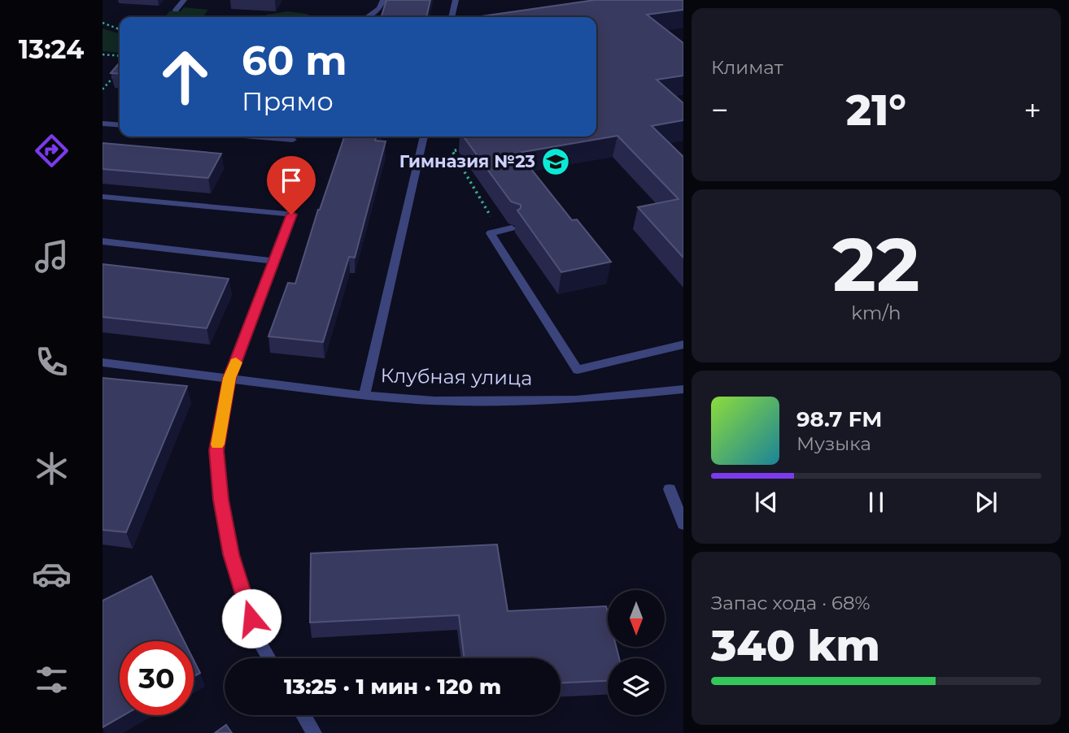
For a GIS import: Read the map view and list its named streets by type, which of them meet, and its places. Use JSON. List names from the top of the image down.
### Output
{
  "streets": {
    "street": ["Клубная улица"]
  },
  "places": {
    "school or university": ["Гимназия №23"]
  },
  "north": "bottom",
  "page": {
    "tabs": "13:24",
    "tile": [
      "Климат",
      ["22", "km/h"],
      ["Запас хода · 68%", "340 km"]
    ],
    "turn": ["60 m", "Прямо"],
    "heat": ["−", "21°", "+"],
    "song": ["98.7 FM", "Музыка"],
    "limit": "30",
    "trip": "13:25 · 1 мин · 120 m"
  }
}
